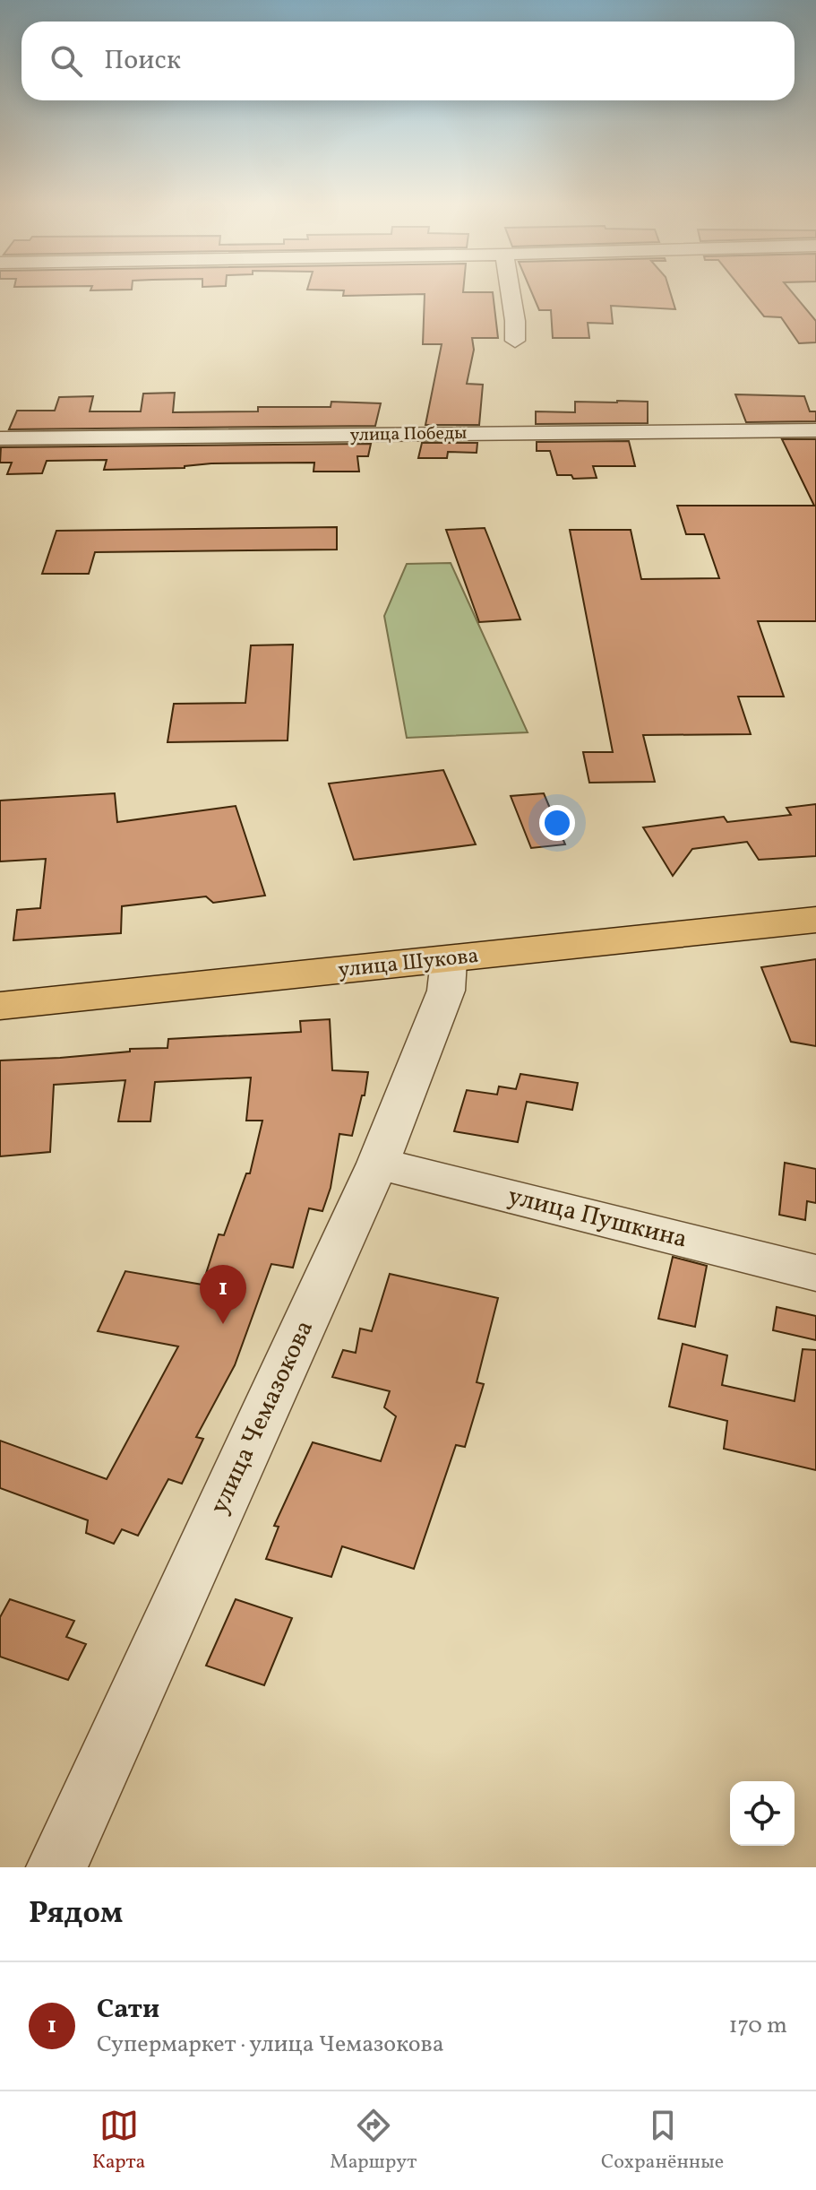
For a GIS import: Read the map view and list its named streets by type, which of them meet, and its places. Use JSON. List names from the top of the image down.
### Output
{
  "streets": {
    "main road": ["улица Шукова"],
    "street": ["улица Победы", "улица Пушкина", "улица Чемазокова"]
  },
  "crossings": [
    ["улица Шукова", "улица Чемазокова"],
    ["улица Пушкина", "улица Чемазокова"]
  ],
  "page": {
    "search": "Поиск",
    "pins": "1",
    "heading": "Рядом",
    "list": [
      {
        "mark": "1",
        "name": "Сати",
        "note": "Супермаркет · улица Чемазокова",
        "value": "170 m"
      }
    ],
    "nav": ["Карта", "Маршрут", "Сохранённые"]
  }
}
